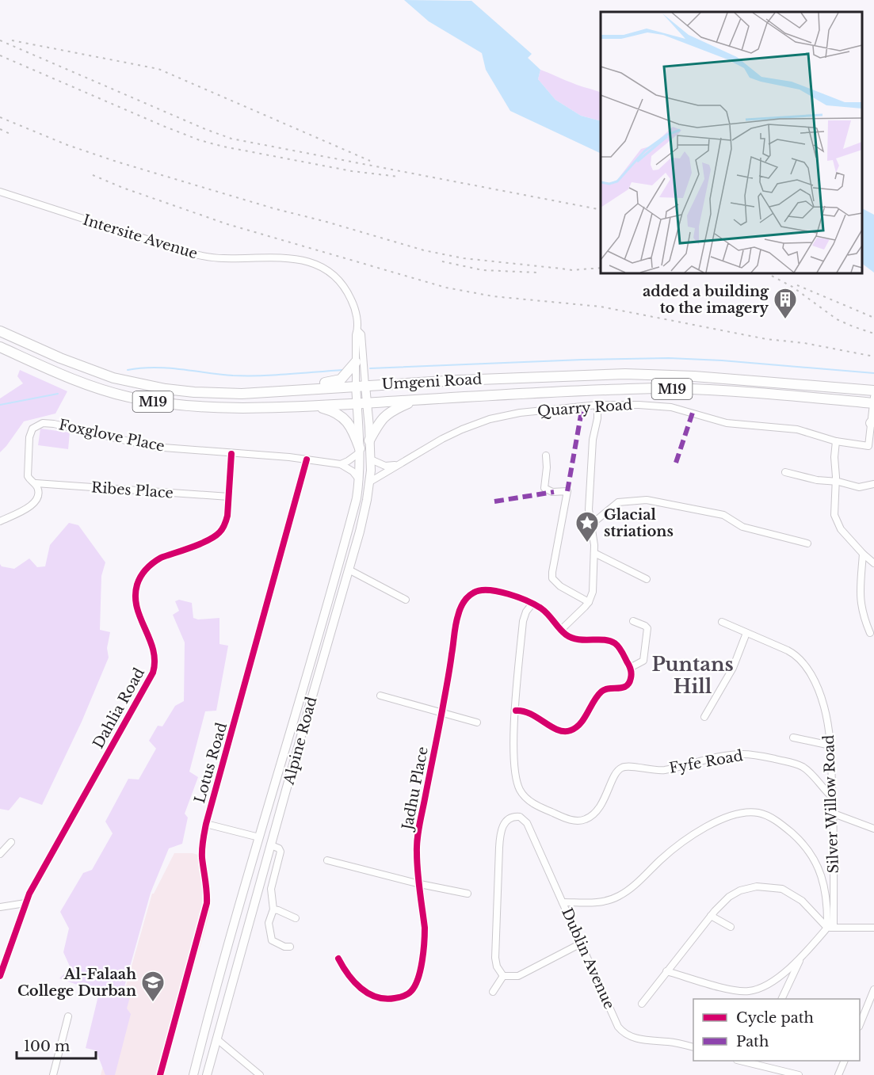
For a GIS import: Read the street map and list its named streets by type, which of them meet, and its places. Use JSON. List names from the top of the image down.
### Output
{
  "streets": {
    "highway": ["Umgeni Road", "M19"],
    "main road": ["Alpine Road"],
    "street": [
      "Intersite Avenue",
      "Quarry Road",
      "Foxglove Place",
      "Ribes Place",
      "Dahlia Road",
      "Fyfe Road",
      "Lotus Road",
      "Jadhu Place",
      "Silver Willow Road",
      "Dublin Avenue"
    ]
  },
  "crossings": [
    ["Intersite Avenue", "Umgeni Road"],
    ["Umgeni Road", "Quarry Road"],
    ["Umgeni Road", "Alpine Road"],
    ["Quarry Road", "Alpine Road"],
    ["Foxglove Place", "Ribes Place"],
    ["Foxglove Place", "Dahlia Road"],
    ["Foxglove Place", "Lotus Road"],
    ["Ribes Place", "Dahlia Road"],
    ["Alpine Road", "Lotus Road"],
    ["Fyfe Road", "Silver Willow Road"]
  ],
  "districts": ["Puntans Hill"],
  "places": {
    "building": ["added a building to the imagery"],
    "place": ["Glacial striations"],
    "school or university": ["Al-Falaah College Durban"]
  },
  "legend": ["Cycle path", "Path"],
  "scale_bar": "100 m"
}
